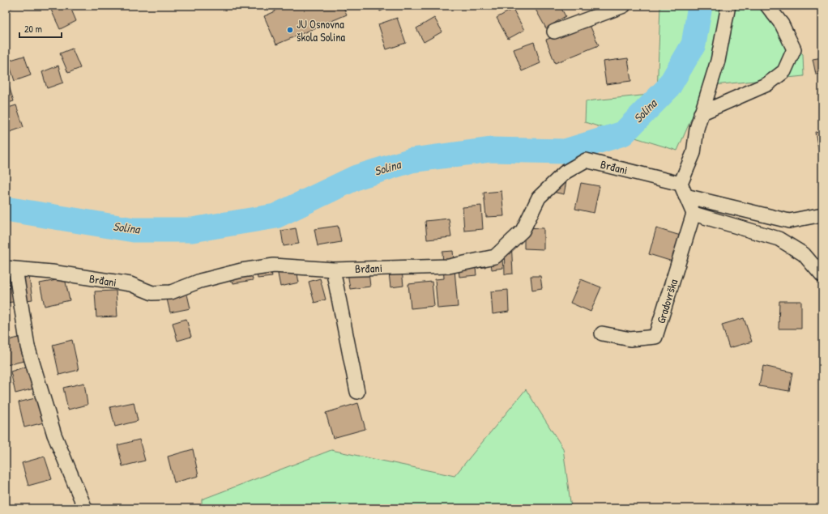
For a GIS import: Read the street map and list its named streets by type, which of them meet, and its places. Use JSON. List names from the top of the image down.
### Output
{
  "streets": {
    "street": ["Brđani", "Gradovrška"]
  },
  "water": ["Solina"],
  "places": ["JU Osnovna škola Solina"],
  "scale_bar": "20 m"
}
